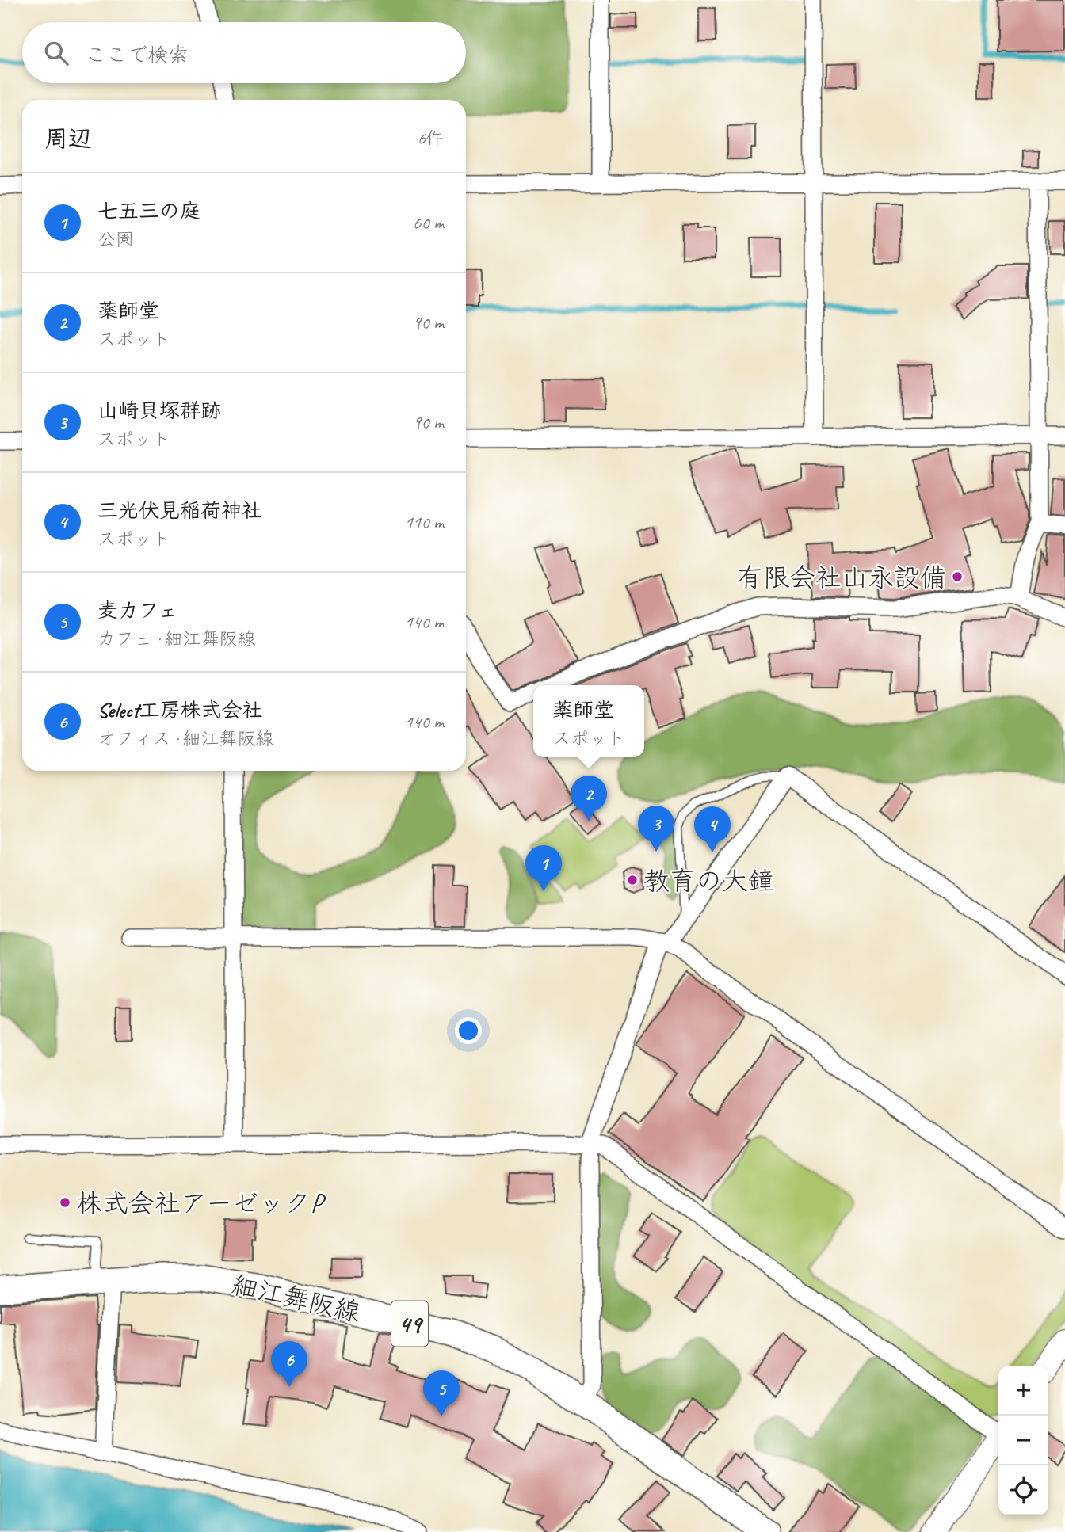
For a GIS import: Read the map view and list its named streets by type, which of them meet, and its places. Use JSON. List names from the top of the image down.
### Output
{
  "streets": {
    "main road": ["細江舞阪線", "49"]
  },
  "places": ["有限会社山永設備", "教育の大鐘", "株式会社アーゼックP"],
  "page": {
    "search": "ここで検索",
    "heading": ["周辺", "6件"],
    "list": [
      {
        "mark": "1",
        "name": "七五三の庭",
        "note": "公園",
        "value": "60 m"
      },
      {
        "mark": "2",
        "name": "薬師堂",
        "note": "スポット",
        "value": "90 m"
      },
      {
        "mark": "3",
        "name": "山崎貝塚群跡",
        "note": "スポット",
        "value": "90 m"
      },
      {
        "mark": "4",
        "name": "三光伏見稲荷神社",
        "note": "スポット",
        "value": "110 m"
      },
      {
        "mark": "5",
        "name": "麦カフェ",
        "note": "カフェ · 細江舞阪線",
        "value": "140 m"
      },
      {
        "mark": "6",
        "name": "Select工房株式会社",
        "note": "オフィス · 細江舞阪線",
        "value": "140 m"
      }
    ],
    "popup": ["薬師堂", "スポット"],
    "pins": [
      "2",
      "3",
      "4",
      "1",
      "6",
      "5"
    ],
    "map_buttons": ["+", "−"]
  }
}
